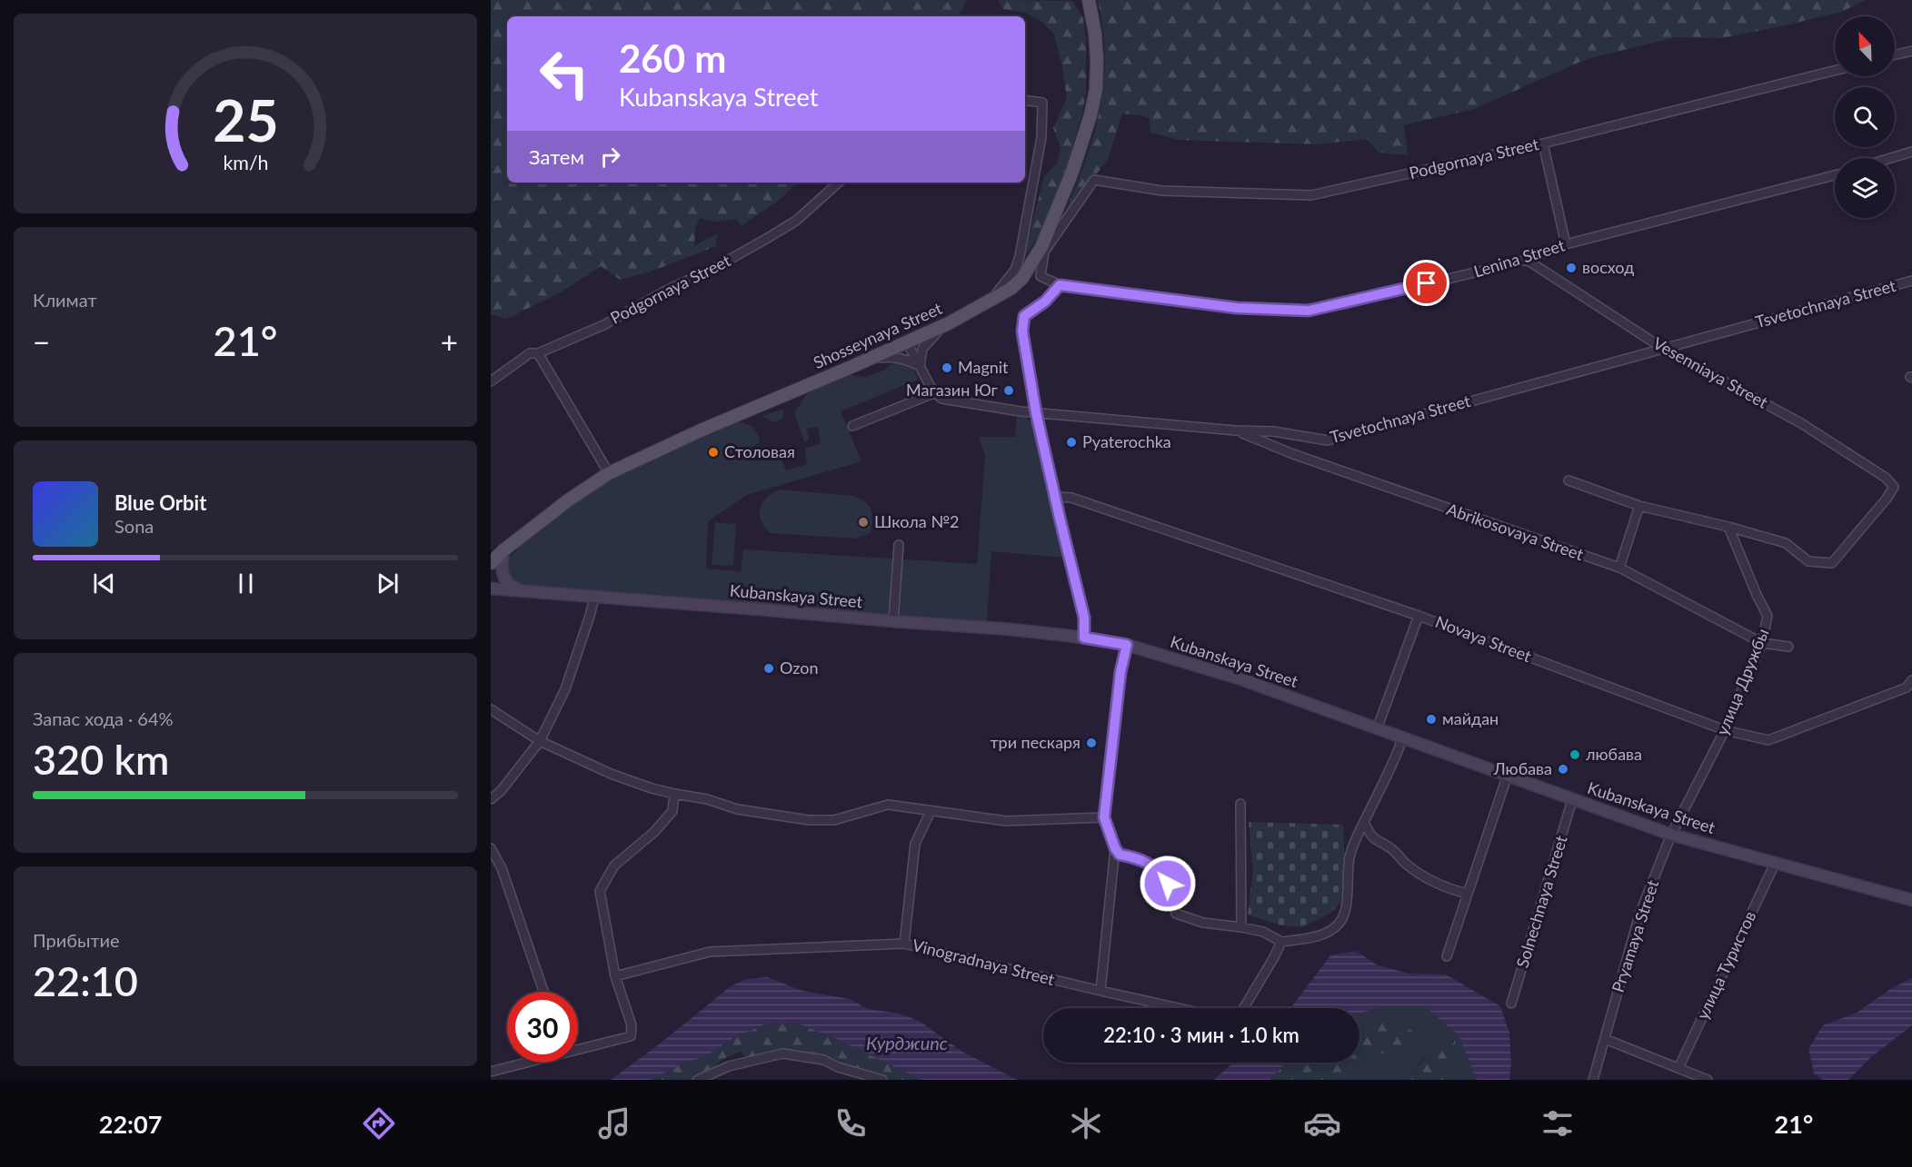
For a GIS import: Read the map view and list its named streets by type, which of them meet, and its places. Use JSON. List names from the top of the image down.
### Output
{
  "streets": {
    "main road": ["Shosseynaya Street", "Kubanskaya Street"],
    "street": [
      "Podgornaya Street",
      "Lenina Street",
      "Tsvetochnaya Street",
      "Vesenniaya Street",
      "Abrikosovaya Street",
      "Novaya Street",
      "улица Дружбы",
      "Solnechnaya Street",
      "Pryamaya Street",
      "Vinogradnaya Street",
      "улица Туристов"
    ]
  },
  "crossings": [
    ["Podgornaya Street", "Lenina Street"],
    ["Lenina Street", "Vesenniaya Street"],
    ["Tsvetochnaya Street", "Vesenniaya Street"],
    ["Tsvetochnaya Street", "Abrikosovaya Street"],
    ["Vesenniaya Street", "улица Дружбы"],
    ["Abrikosovaya Street", "улица Дружбы"],
    ["Kubanskaya Street", "улица Дружбы"],
    ["Kubanskaya Street", "Solnechnaya Street"],
    ["Kubanskaya Street", "Pryamaya Street"],
    ["Kubanskaya Street", "улица Туристов"],
    ["Novaya Street", "улица Дружбы"],
    ["улица Дружбы", "Pryamaya Street"]
  ],
  "water": ["Курджипс"],
  "places": [
    "восход",
    "Magnit",
    "Магазин Юг",
    "Pyaterochka",
    "Столовая",
    "Школа №2",
    "Ozon",
    "майдан",
    "три пескаря",
    "любава",
    "Любава"
  ],
  "north": "top left",
  "page": {
    "turn": ["260 m", "Kubanskaya Street"],
    "then": "Затем",
    "tile": [
      "Климат",
      ["Запас хода · 64%", "320 km"],
      ["Прибытие", "22:10"]
    ],
    "heat": ["−", "21°", "+"],
    "song": ["Blue Orbit", "Sona"],
    "limit": "30",
    "trip": "22:10 · 3 мин · 1.0 km",
    "tabs": ["22:07", "21°"],
    "gauge": ["25", "km/h"]
  }
}
